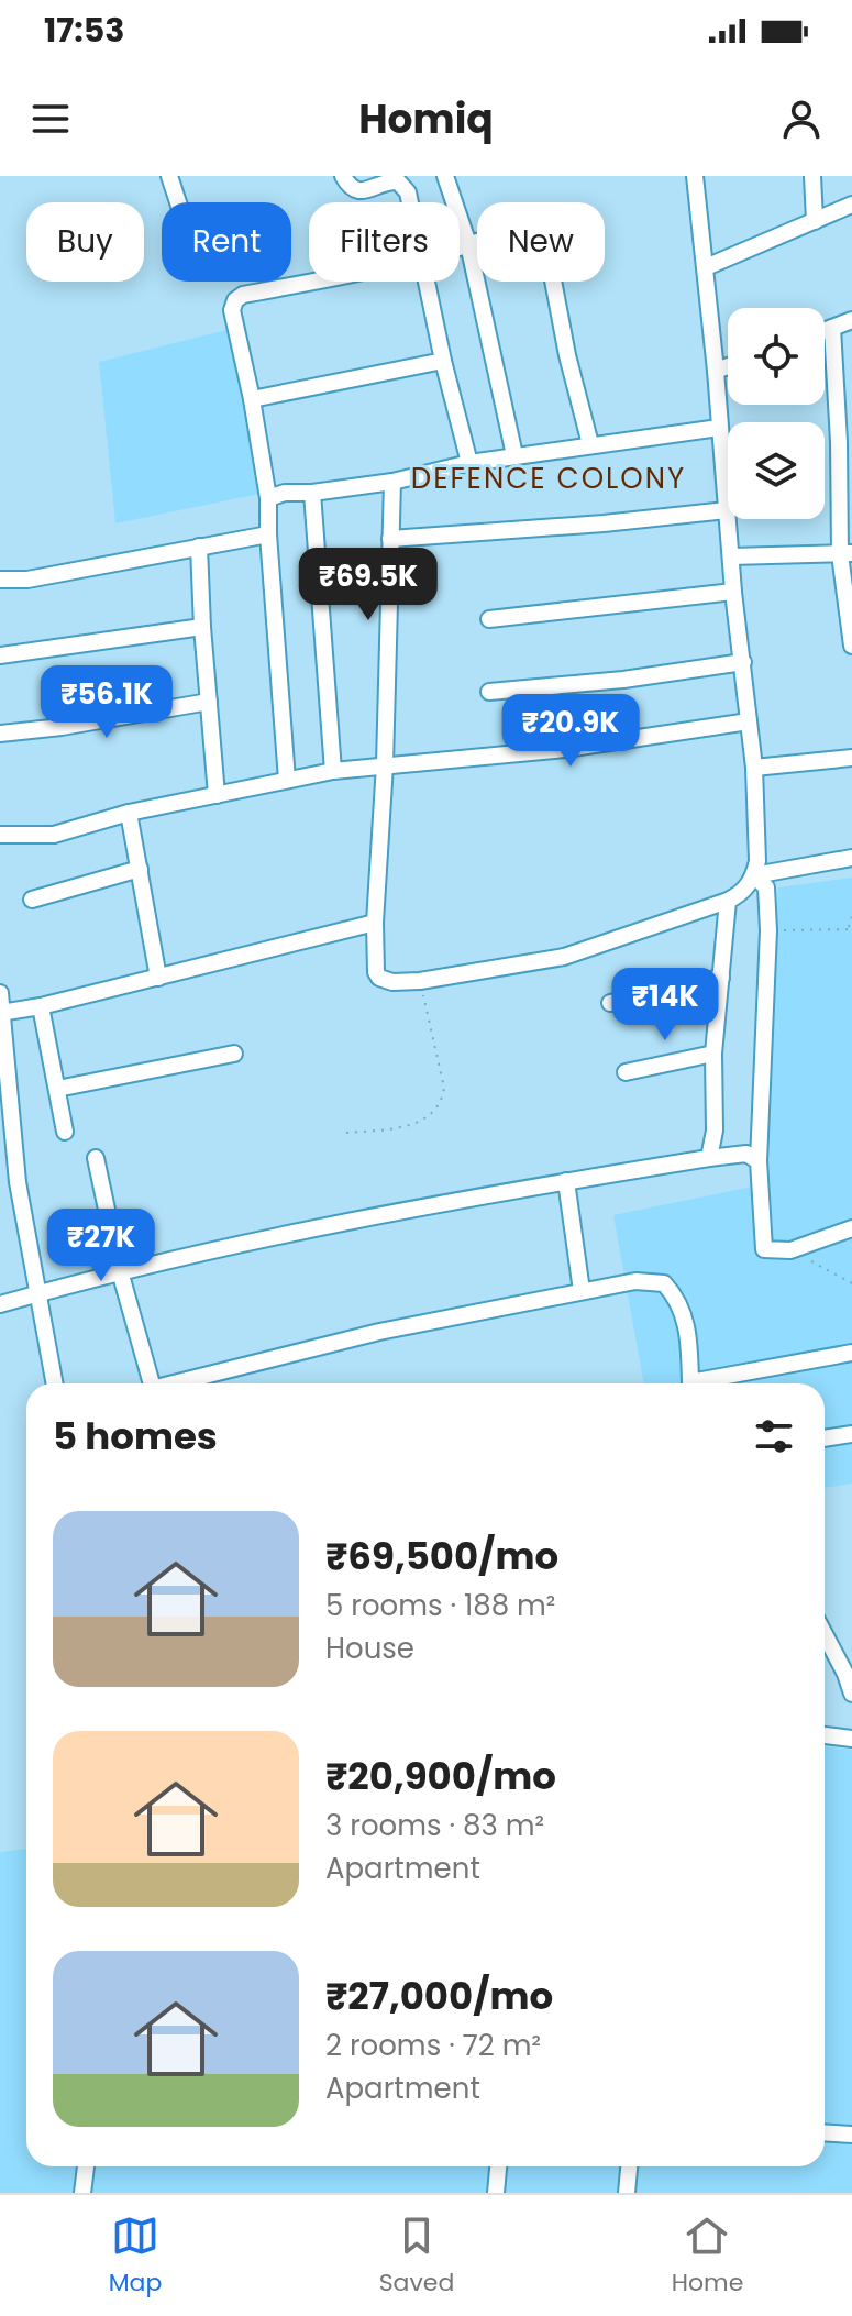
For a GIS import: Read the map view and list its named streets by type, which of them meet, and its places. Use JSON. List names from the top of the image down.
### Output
{
  "districts": ["DEFENCE COLONY"],
  "page": {
    "status": "17:53",
    "header": "Homiq",
    "chip": [
      "Buy",
      "Rent",
      "Filters",
      "New"
    ],
    "price": [
      "₹69.5K",
      "₹56.1K",
      "₹20.9K",
      "₹14K",
      "₹27K"
    ],
    "heading": "5 homes",
    "list": [
      {
        "name": "₹69,500/mo",
        "note": "5 rooms · 188 m² · House"
      },
      {
        "name": "₹20,900/mo",
        "note": "3 rooms · 83 m² · Apartment"
      },
      {
        "name": "₹27,000/mo",
        "note": "2 rooms · 72 m² · Apartment"
      }
    ],
    "tabs": ["Map", "Saved", "Home"]
  }
}
